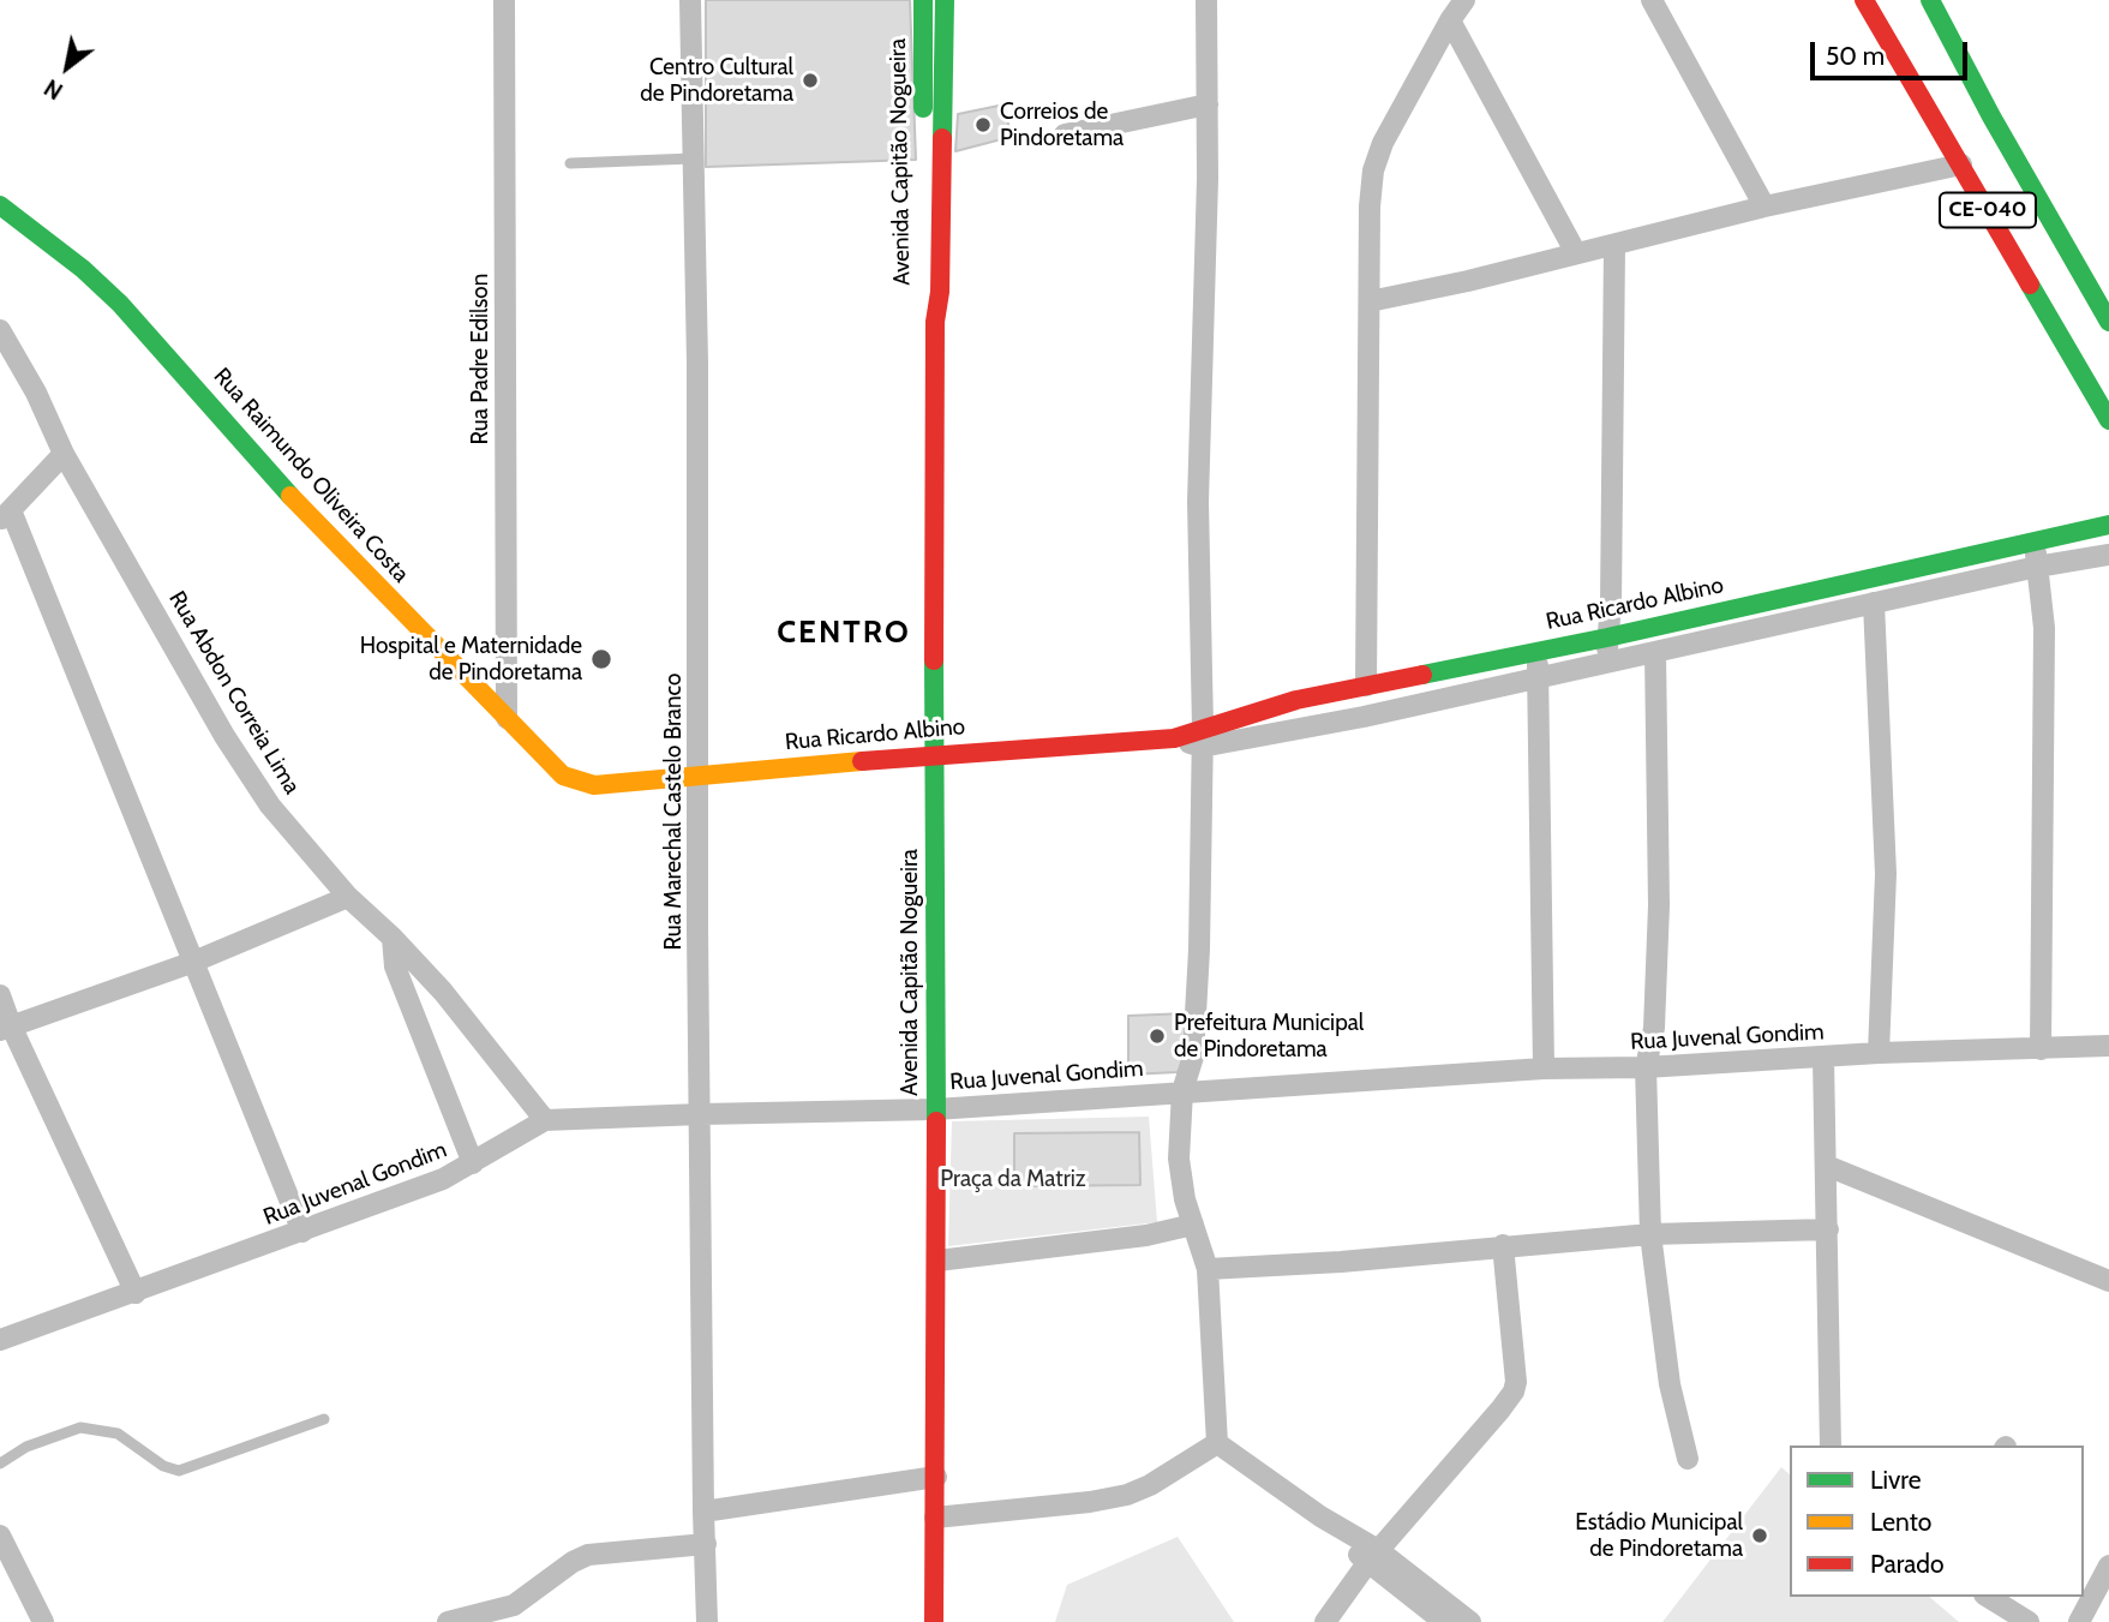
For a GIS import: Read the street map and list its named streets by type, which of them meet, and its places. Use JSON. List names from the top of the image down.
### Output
{
  "streets": {
    "main road": [
      "Avenida Capitão Nogueira",
      "CE-040",
      "Rua Raimundo Oliveira Costa",
      "Rua Ricardo Albino"
    ],
    "street": [
      "Rua Padre Edilson",
      "Rua Abdon Correia Lima",
      "Rua Marechal Castelo Branco",
      "Rua Juvenal Gondim"
    ]
  },
  "crossings": [
    ["Avenida Capitão Nogueira", "Rua Ricardo Albino"],
    ["Avenida Capitão Nogueira", "Rua Juvenal Gondim"],
    ["Rua Padre Edilson", "Rua Raimundo Oliveira Costa"],
    ["Rua Raimundo Oliveira Costa", "Rua Ricardo Albino"],
    ["Rua Ricardo Albino", "Rua Marechal Castelo Branco"],
    ["Rua Abdon Correia Lima", "Rua Juvenal Gondim"],
    ["Rua Marechal Castelo Branco", "Rua Juvenal Gondim"]
  ],
  "districts": ["CENTRO"],
  "parks": ["Praça da Matriz"],
  "places": [
    "Centro Cultural de Pindoretama",
    "Correios de Pindoretama",
    "Hospital e Maternidade de Pindoretama",
    "Prefeitura Municipal de Pindoretama",
    "Estádio Municipal de Pindoretama"
  ],
  "legend": ["Livre", "Lento", "Parado"],
  "scale_bar": "50 m",
  "north": "bottom left"
}
